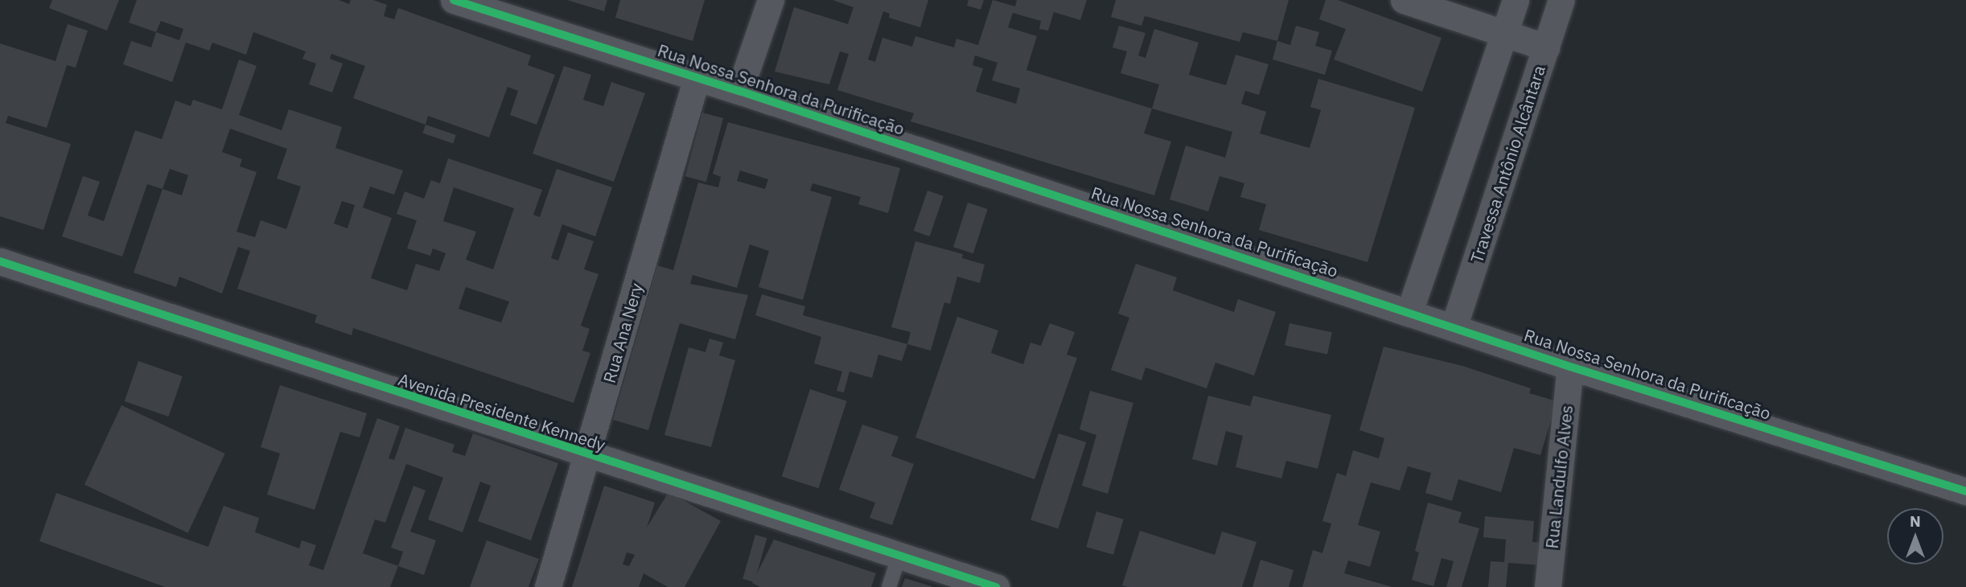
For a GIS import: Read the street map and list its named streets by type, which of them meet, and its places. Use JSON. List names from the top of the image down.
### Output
{
  "streets": {
    "street": [
      "Rua Nossa Senhora da Purificação",
      "Travessa Antônio Alcântara",
      "Rua Ana Nery",
      "Avenida Presidente Kennedy",
      "Rua Landulfo Alves"
    ]
  },
  "crossings": [
    ["Rua Nossa Senhora da Purificação", "Travessa Antônio Alcântara"],
    ["Rua Nossa Senhora da Purificação", "Rua Ana Nery"],
    ["Rua Nossa Senhora da Purificação", "Rua Landulfo Alves"],
    ["Rua Ana Nery", "Avenida Presidente Kennedy"]
  ],
  "north": "top"
}
